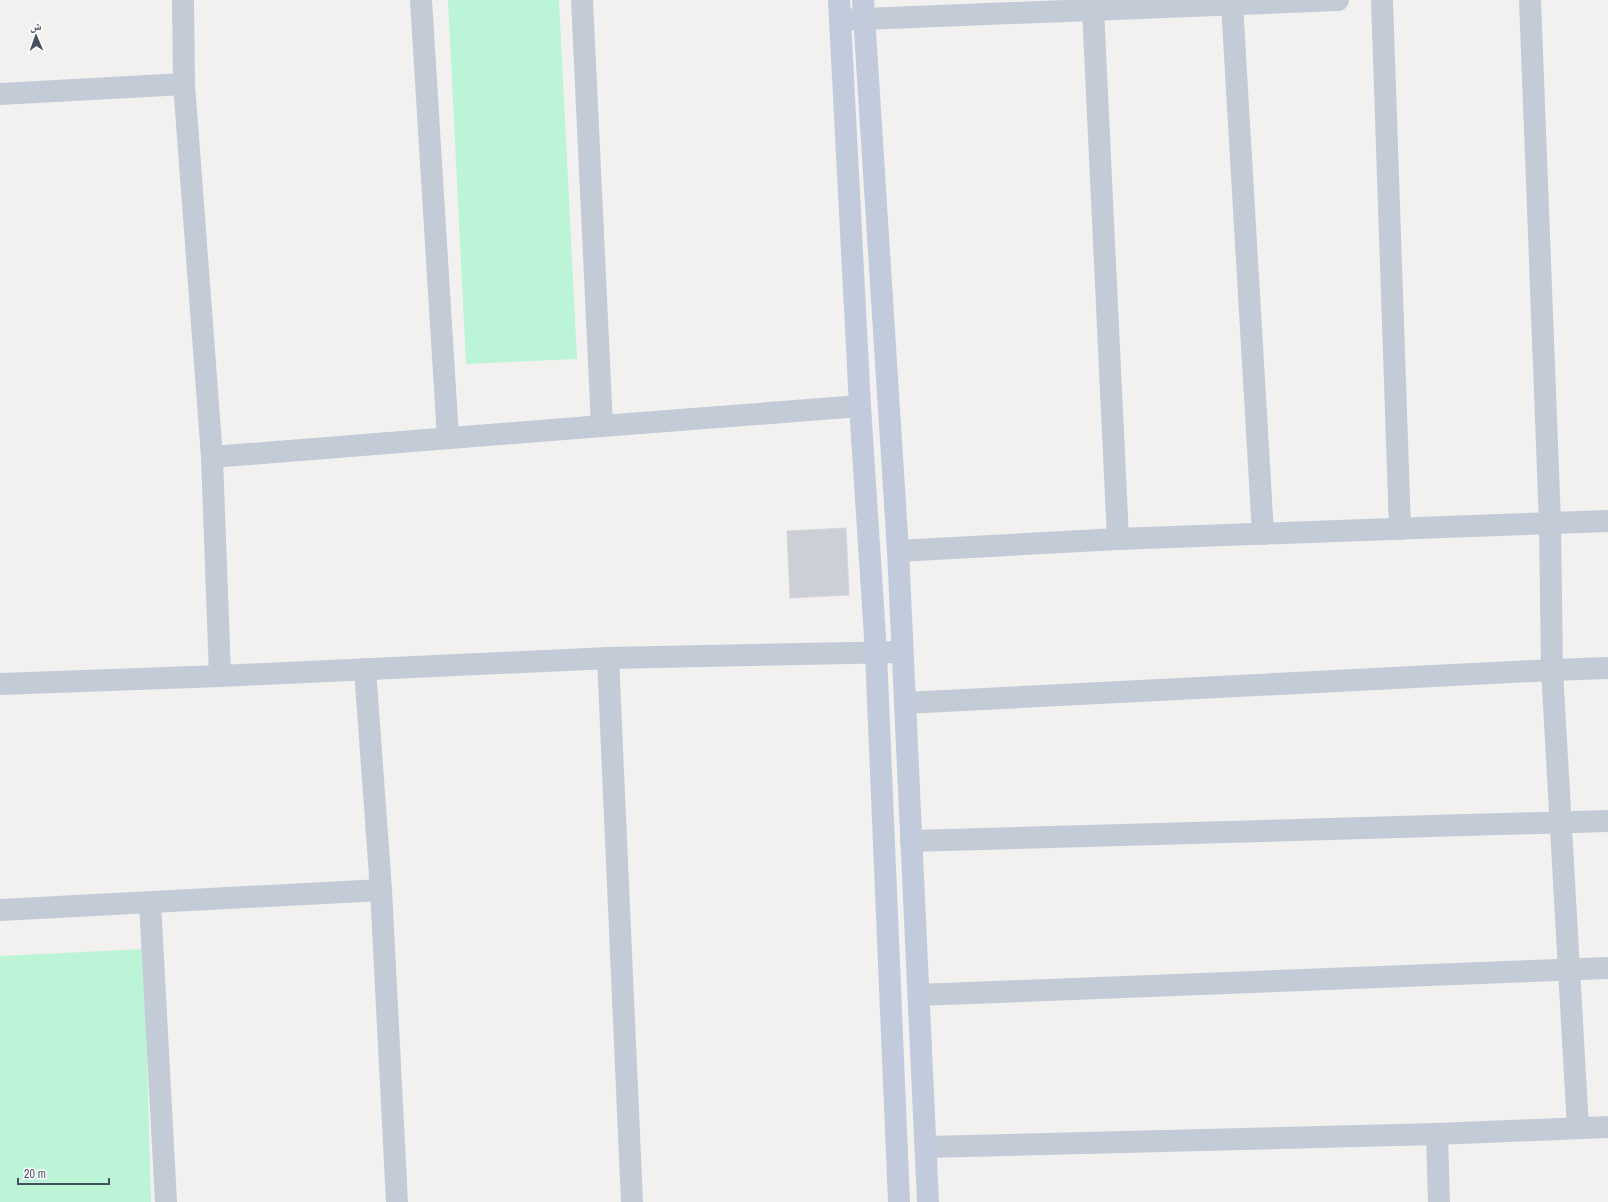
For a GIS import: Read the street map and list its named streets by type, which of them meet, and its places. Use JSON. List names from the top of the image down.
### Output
{
  "scale_bar": "20 m",
  "north": "top"
}
